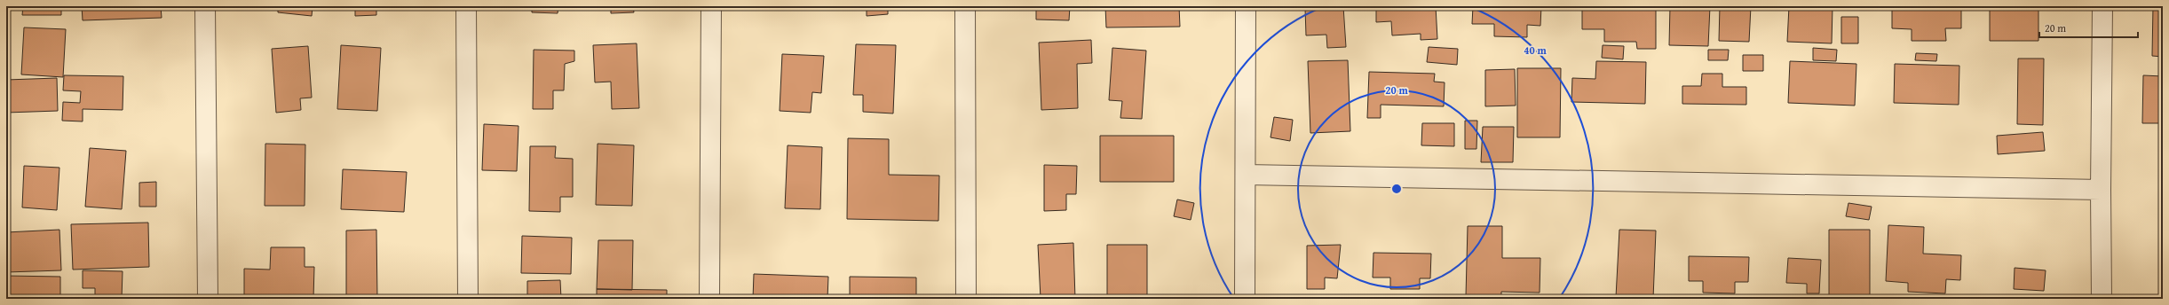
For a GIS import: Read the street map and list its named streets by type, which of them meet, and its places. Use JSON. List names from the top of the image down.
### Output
{
  "scale_bar": "20 m",
  "rings": ["40 m", "20 m"]
}
